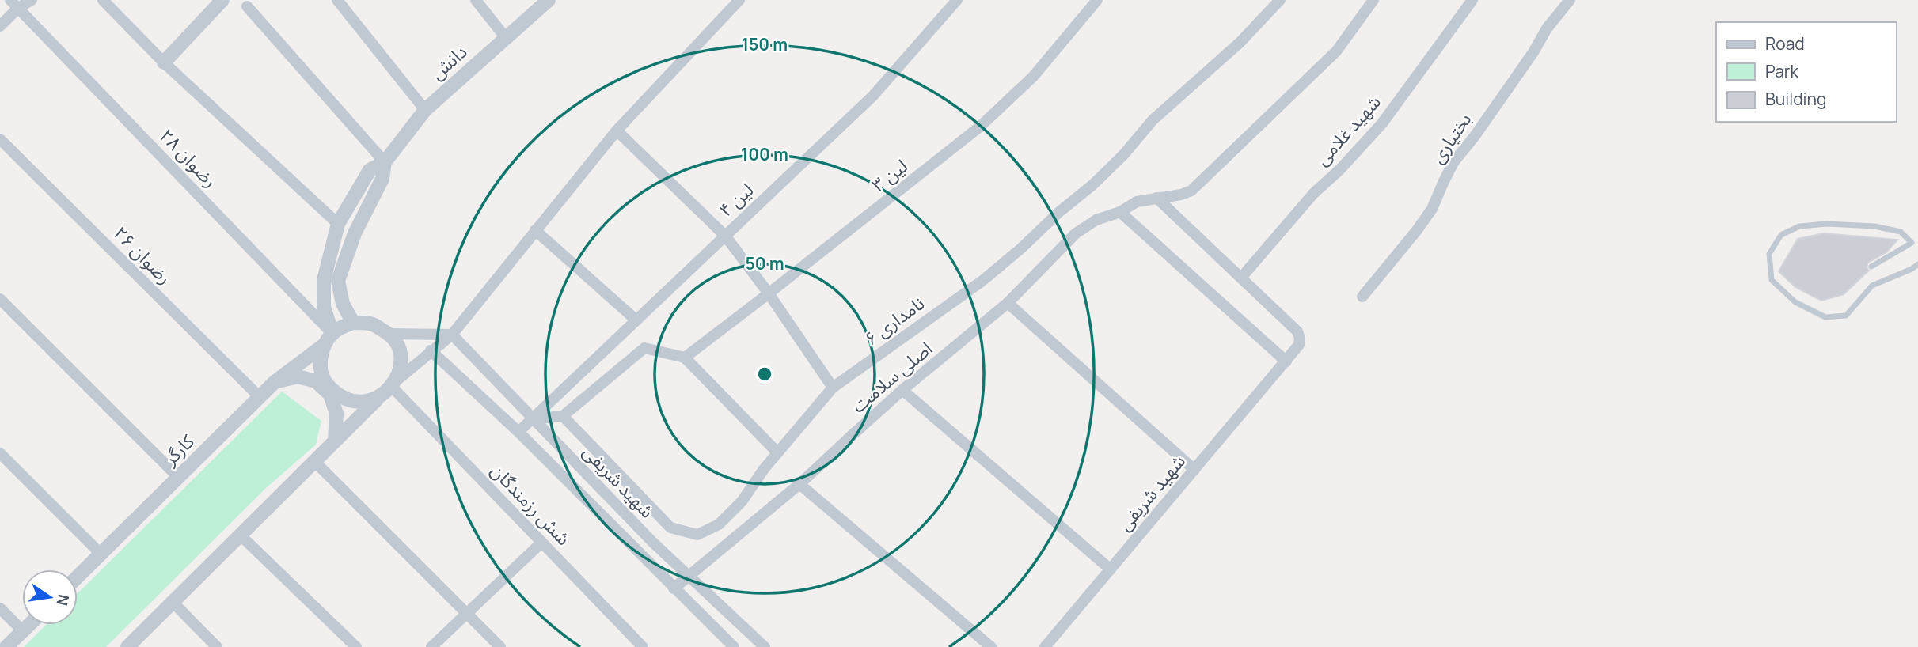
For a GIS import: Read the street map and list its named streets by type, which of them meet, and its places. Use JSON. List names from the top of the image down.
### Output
{
  "streets": {
    "street": [
      "دانش",
      "شهید غلامی",
      "بختیاری",
      "رضوان ۲۸",
      "لین ۳",
      "لین ۴",
      "رضوان ۲۶",
      "نامداری ۶",
      "اصلی سلامت",
      "کارگر",
      "شهید شریفی",
      "شش رزمندگان"
    ]
  },
  "crossings": [
    ["دانش", "رضوان ۲۸"],
    ["دانش", "کارگر"],
    ["دانش", "شش رزمندگان"],
    ["شهید غلامی", "شهید شریفی"],
    ["رضوان ۲۸", "کارگر"],
    ["رضوان ۲۸", "شش رزمندگان"],
    ["لین ۴", "شهید شریفی"],
    ["رضوان ۲۶", "کارگر"],
    ["اصلی سلامت", "شهید شریفی"],
    ["کارگر", "شش رزمندگان"]
  ],
  "legend": ["Road", "Park", "Building"],
  "north": "right",
  "rings": ["150 m", "100 m", "50 m"]
}
